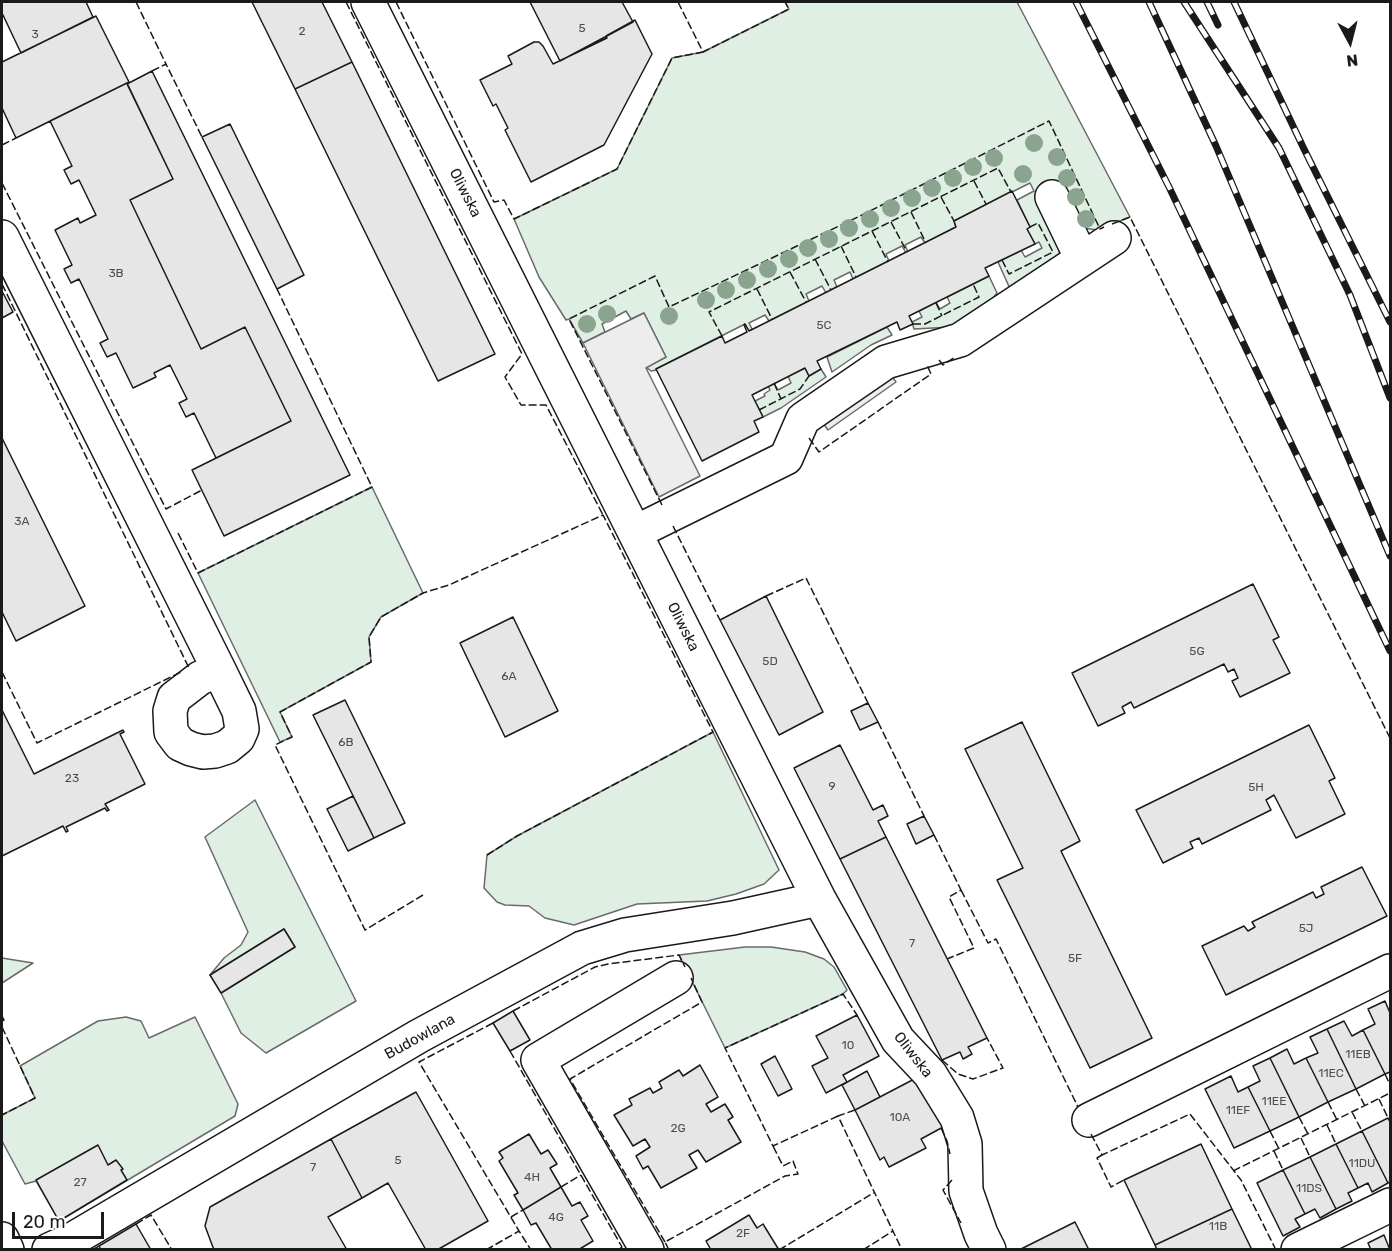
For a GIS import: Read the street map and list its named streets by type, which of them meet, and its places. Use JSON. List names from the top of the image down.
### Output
{
  "streets": {
    "street": ["Oliwska", "Budowlana"]
  },
  "crossings": [
    ["Oliwska", "Budowlana"]
  ],
  "house_numbers": [
    "5",
    "2",
    "3",
    "3B",
    "5C",
    "3A",
    "5G",
    "5D",
    "6A",
    "6B",
    "23",
    "9",
    "5H",
    "5J",
    "7",
    "5F",
    "10",
    "11EB",
    "11EC",
    "11EE",
    "11EF",
    "10A",
    "2G",
    "5",
    "11DU",
    "7",
    "4H",
    "27",
    "11DS",
    "4G",
    "11B",
    "2F"
  ],
  "scale_bar": "20 m",
  "north": "bottom"
}
